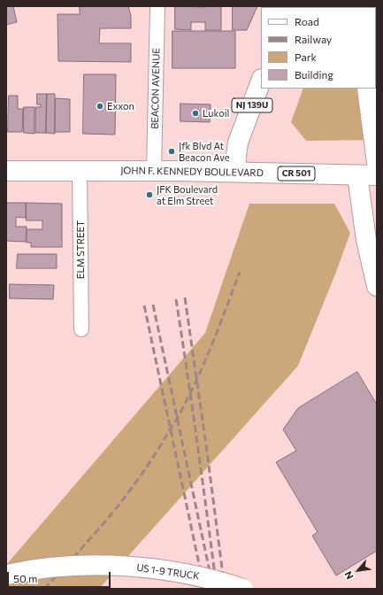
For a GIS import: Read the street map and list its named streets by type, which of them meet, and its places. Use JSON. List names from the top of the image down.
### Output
{
  "streets": {
    "main road": [
      "NJ 139U",
      "JOHN F. KENNEDY BOULEVARD",
      "CR 501",
      "US 1-9 TRUCK"
    ],
    "street": ["BEACON AVENUE", "ELM STREET"]
  },
  "crossings": [
    ["BEACON AVENUE", "JOHN F. KENNEDY BOULEVARD"],
    ["NJ 139U", "JOHN F. KENNEDY BOULEVARD"],
    ["JOHN F. KENNEDY BOULEVARD", "ELM STREET"]
  ],
  "places": [
    "Exxon",
    "Lukoil",
    "Jfk Blvd At Beacon Ave",
    "JFK Boulevard at Elm Street"
  ],
  "legend": [
    "Road",
    "Railway",
    "Park",
    "Building"
  ],
  "scale_bar": "50 m",
  "north": "bottom left"
}
